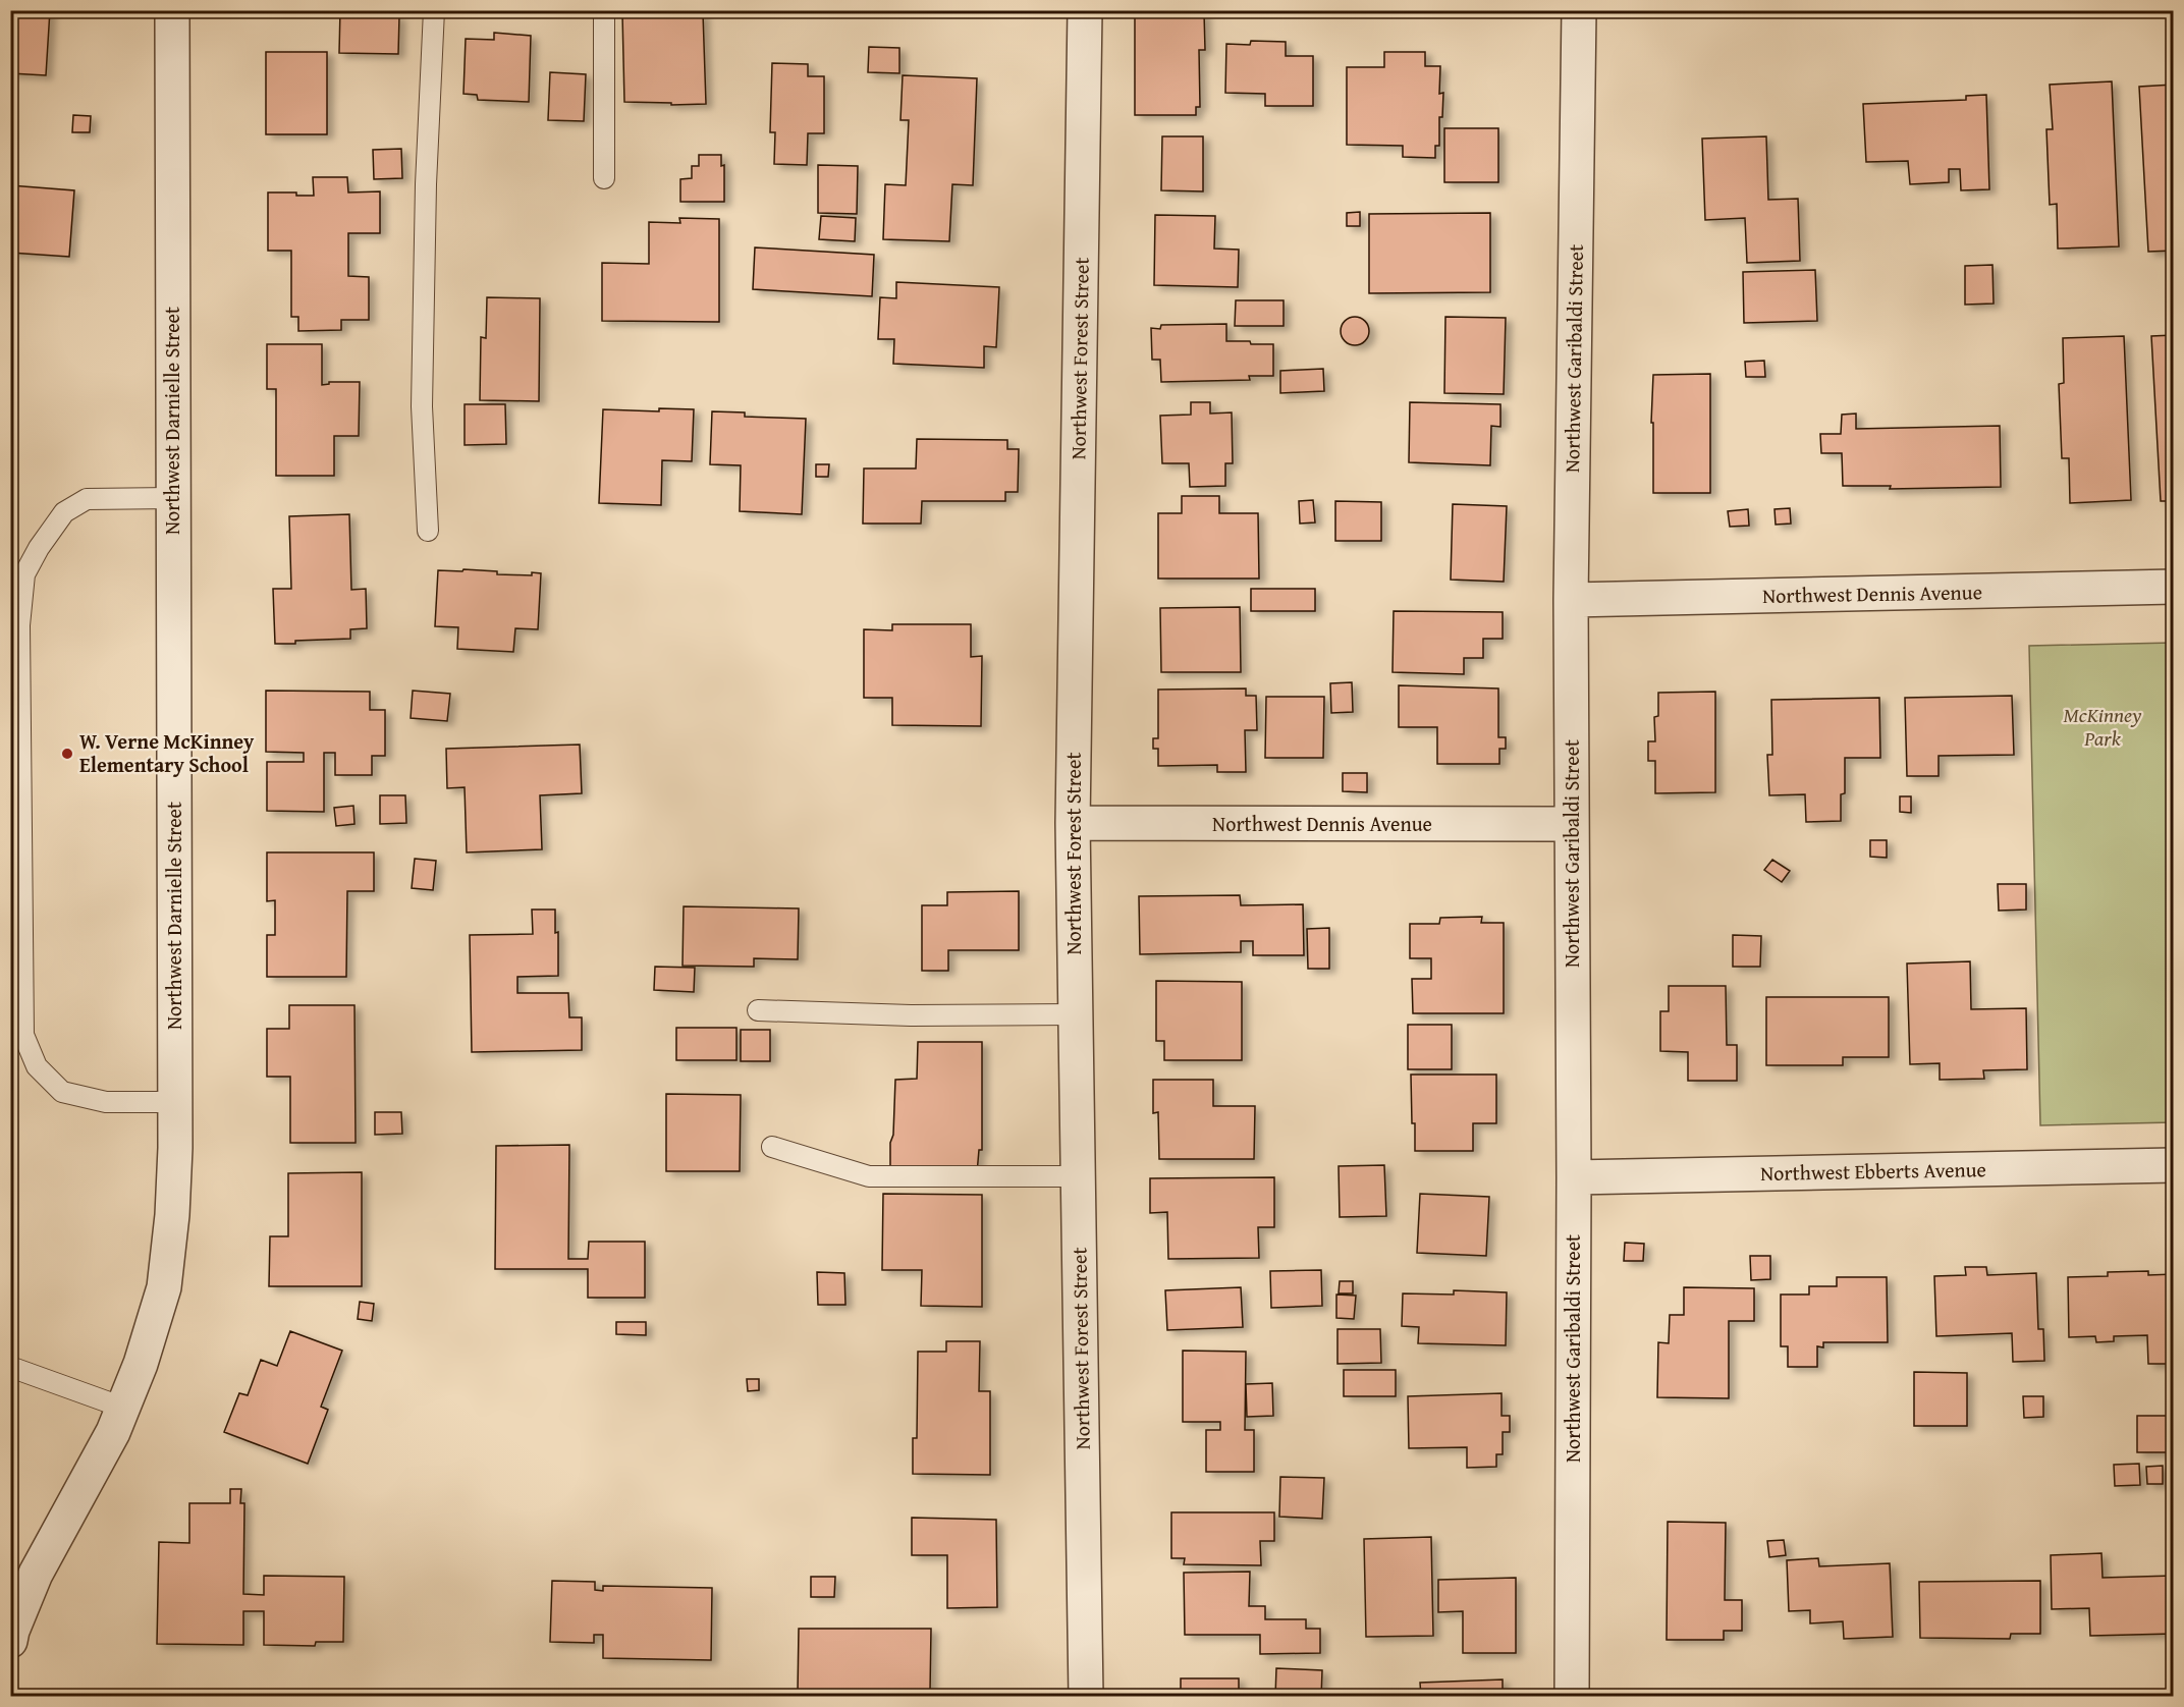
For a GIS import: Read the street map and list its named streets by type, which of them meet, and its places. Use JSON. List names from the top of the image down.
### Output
{
  "streets": {
    "street": [
      "Northwest Forest Street",
      "Northwest Garibaldi Street",
      "Northwest Darnielle Street",
      "Northwest Dennis Avenue",
      "Northwest Ebberts Avenue"
    ]
  },
  "crossings": [
    ["Northwest Forest Street", "Northwest Dennis Avenue"],
    ["Northwest Garibaldi Street", "Northwest Dennis Avenue"],
    ["Northwest Garibaldi Street", "Northwest Ebberts Avenue"]
  ],
  "parks": ["McKinney Park"],
  "places": ["W. Verne McKinney Elementary School"]
}
